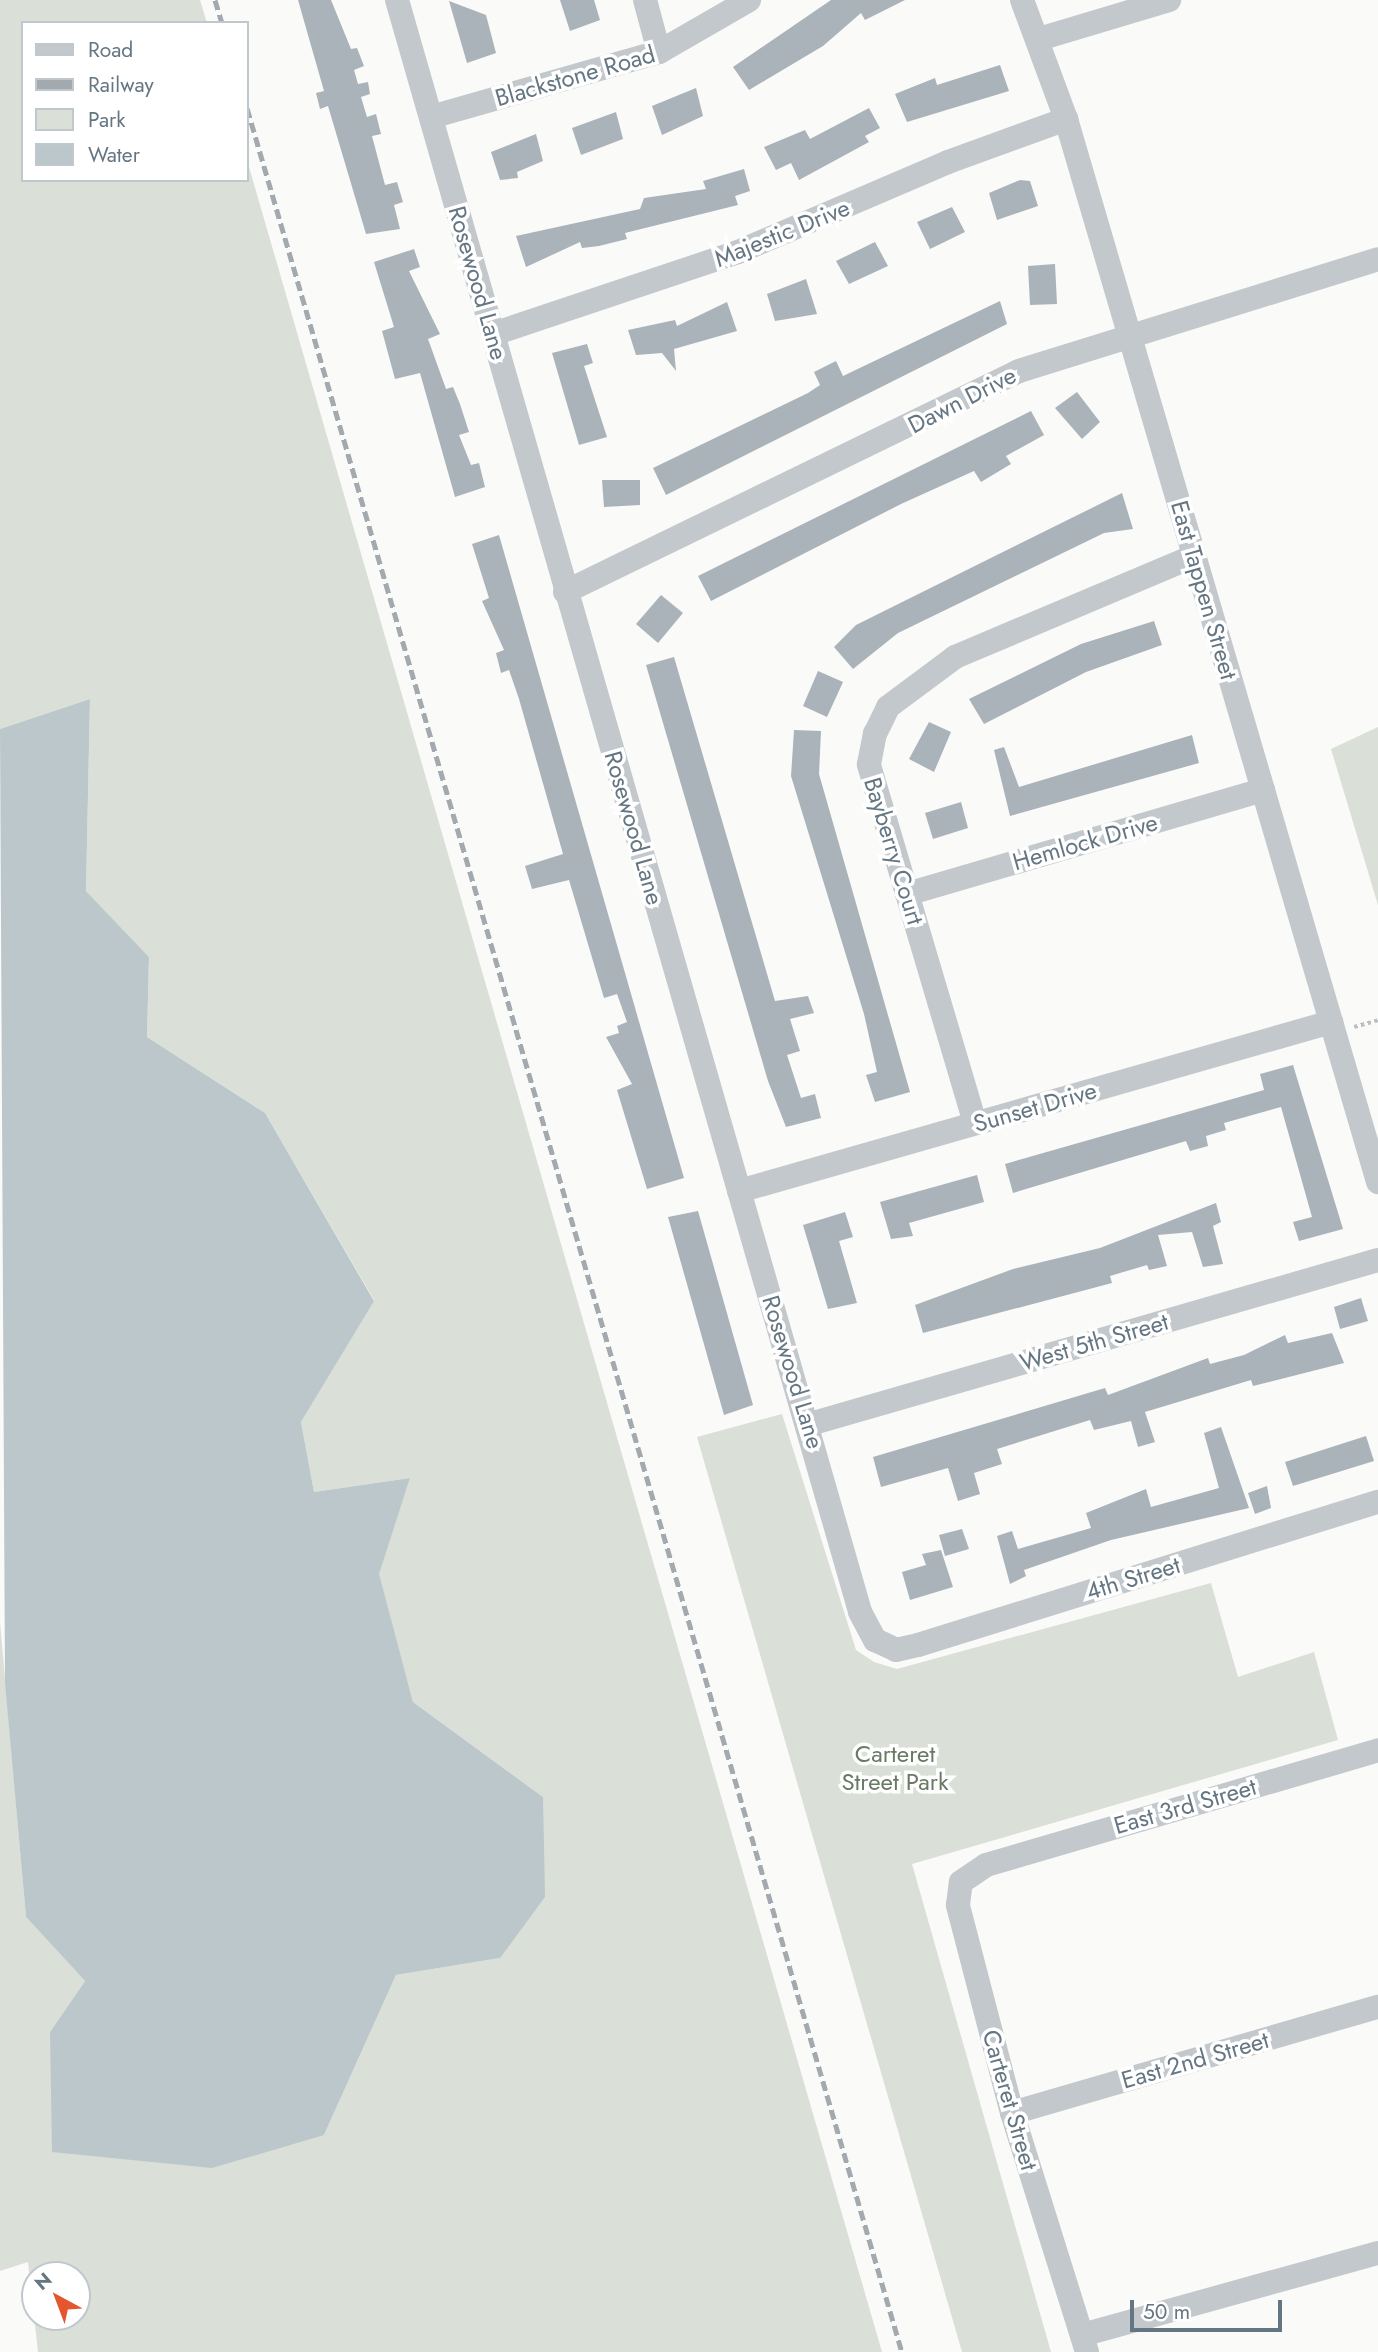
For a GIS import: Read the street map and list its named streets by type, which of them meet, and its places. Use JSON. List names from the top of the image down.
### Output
{
  "streets": {
    "street": [
      "Blackstone Road",
      "Majestic Drive",
      "Rosewood Lane",
      "Dawn Drive",
      "East Tappen Street",
      "Hemlock Drive",
      "Bayberry Court",
      "Sunset Drive",
      "West 5th Street",
      "4th Street",
      "East 3rd Street",
      "East 2nd Street",
      "Carteret Street"
    ]
  },
  "crossings": [
    ["Blackstone Road", "Rosewood Lane"],
    ["Majestic Drive", "Rosewood Lane"],
    ["Majestic Drive", "East Tappen Street"],
    ["Rosewood Lane", "Dawn Drive"],
    ["Rosewood Lane", "Sunset Drive"],
    ["Rosewood Lane", "West 5th Street"],
    ["Rosewood Lane", "4th Street"],
    ["Dawn Drive", "East Tappen Street"],
    ["East Tappen Street", "Hemlock Drive"],
    ["East Tappen Street", "Bayberry Court"],
    ["East Tappen Street", "Sunset Drive"],
    ["Hemlock Drive", "Bayberry Court"],
    ["Bayberry Court", "Sunset Drive"],
    ["East 3rd Street", "Carteret Street"],
    ["East 2nd Street", "Carteret Street"]
  ],
  "parks": ["Carteret Street Park"],
  "legend": [
    "Road",
    "Railway",
    "Park",
    "Water"
  ],
  "scale_bar": "50 m",
  "north": "top left"
}
